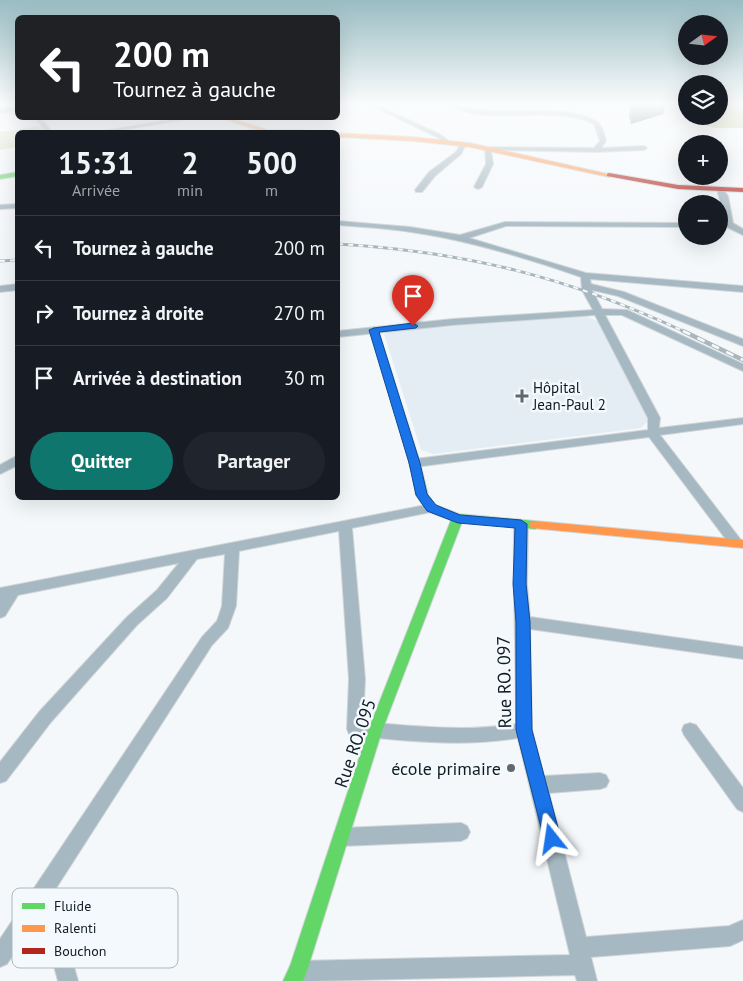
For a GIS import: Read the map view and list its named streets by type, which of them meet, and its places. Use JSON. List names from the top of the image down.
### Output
{
  "streets": {
    "street": ["Rue RO. 097", "Rue RO. 095"]
  },
  "places": {
    "health": ["Hôpital Jean-Paul 2"],
    "other": ["école primaire"]
  },
  "legend": ["Fluide", "Ralenti", "Bouchon"],
  "north": "right",
  "page": {
    "map_buttons": ["+", "−"],
    "turn": ["200 m", "Tournez à gauche"],
    "eta": [
      "15:31",
      "Arrivée",
      "2",
      "min",
      "500",
      "m"
    ],
    "list": [
      {
        "name": "Tournez à gauche",
        "value": "200 m"
      },
      {
        "name": "Tournez à droite",
        "value": "270 m"
      },
      {
        "name": "Arrivée à destination",
        "value": "30 m"
      }
    ],
    "buttons": ["Quitter", "Partager"]
  }
}
